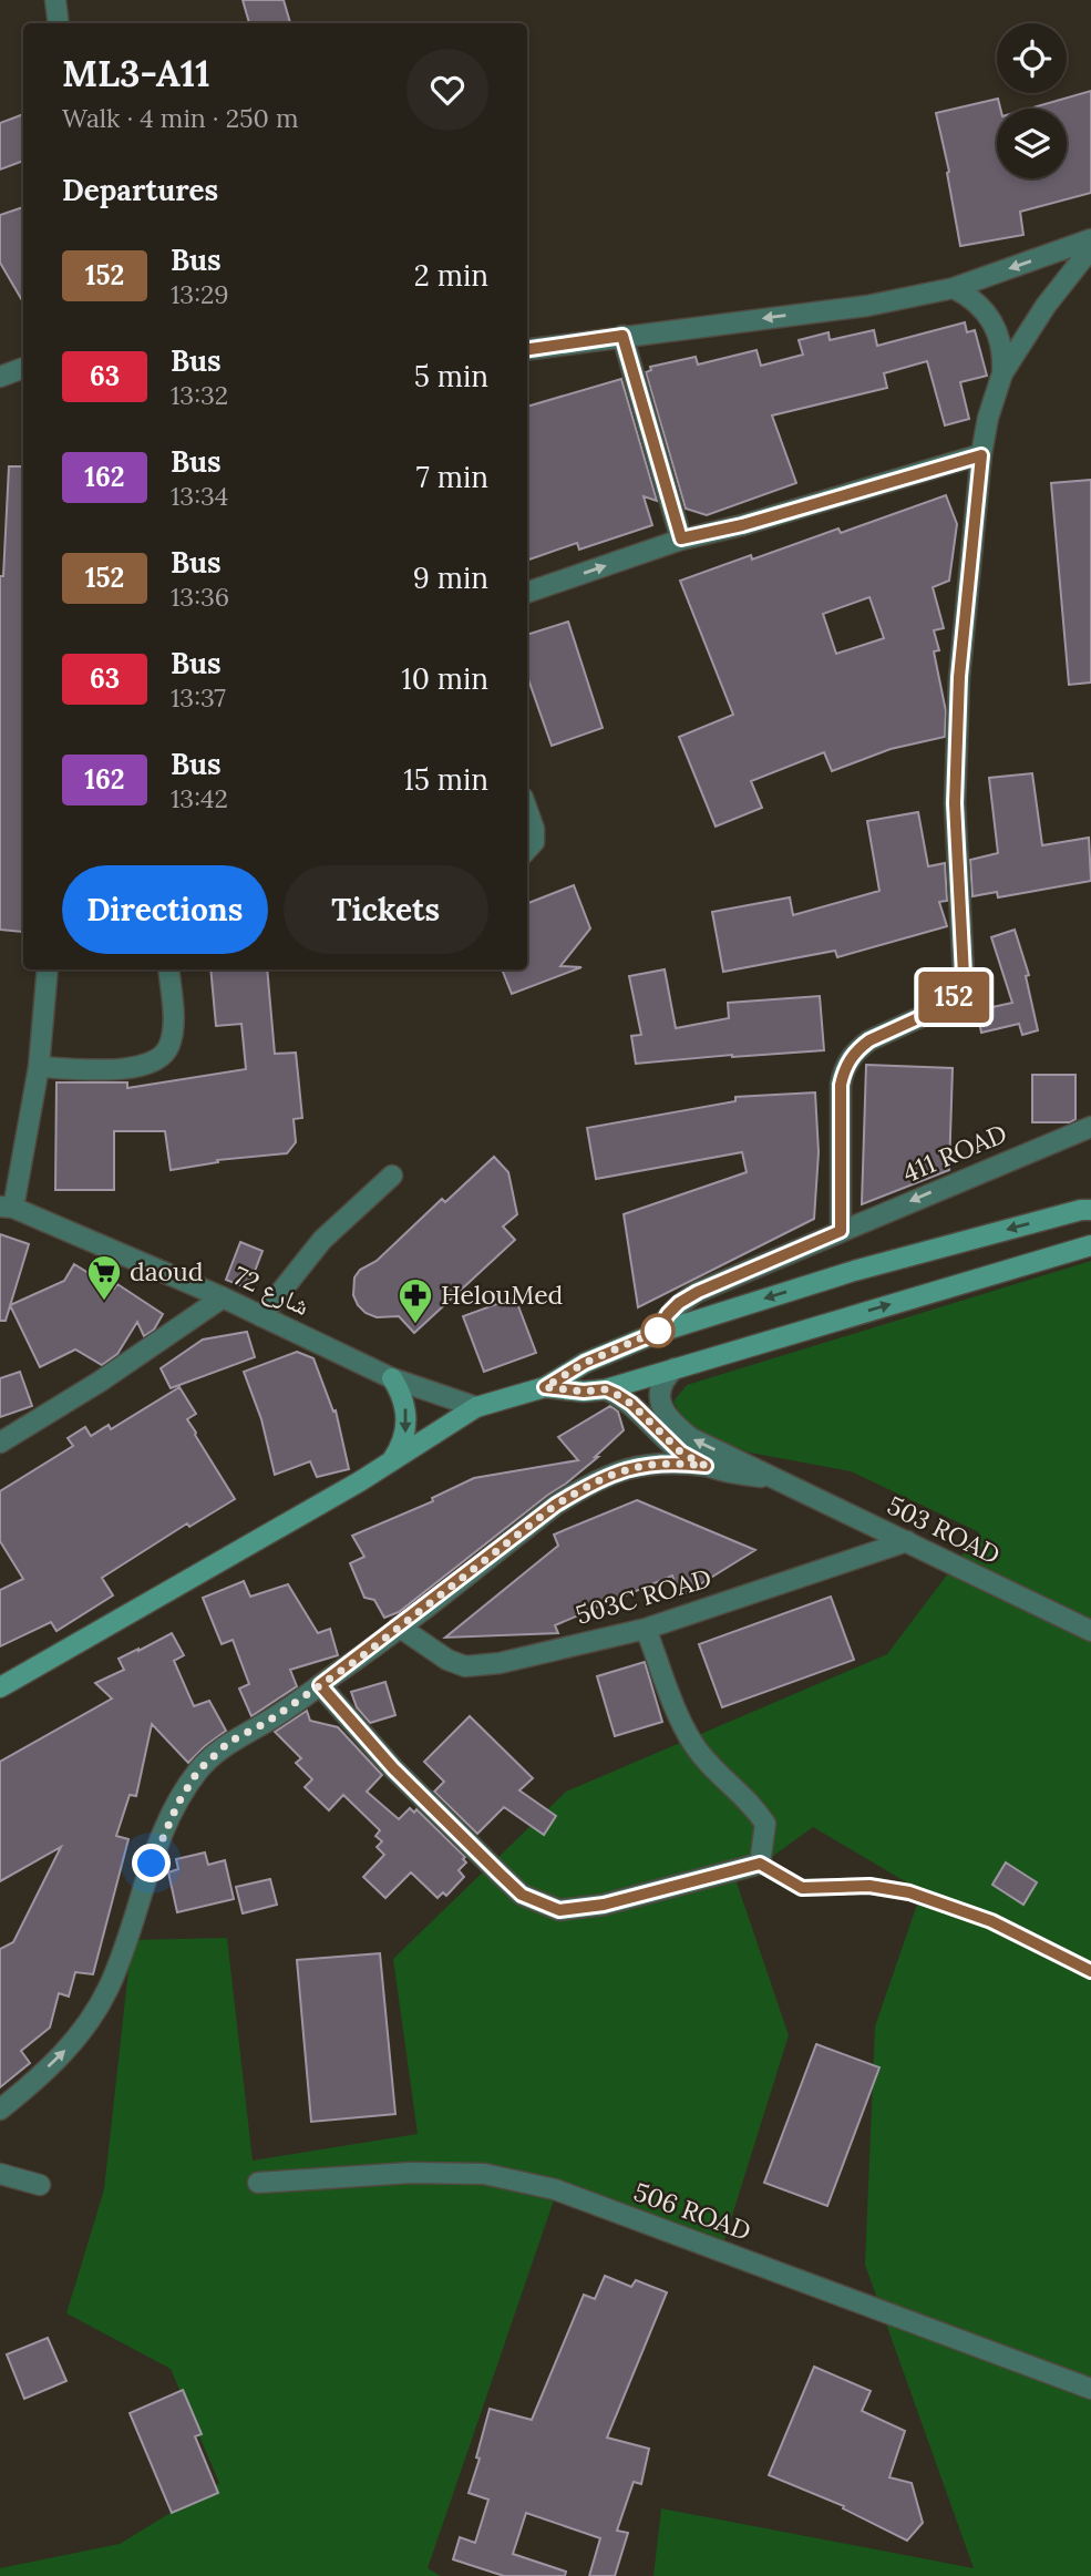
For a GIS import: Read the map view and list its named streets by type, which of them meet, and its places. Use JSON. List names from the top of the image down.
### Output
{
  "streets": {
    "street": [
      "411 ROAD",
      "شارع 72",
      "503 ROAD",
      "503C ROAD",
      "506 ROAD"
    ]
  },
  "crossings": [
    ["503 ROAD", "503C ROAD"]
  ],
  "one_way": ["411 ROAD"],
  "places": {
    "supermarket": ["daoud"],
    "pharmacy": ["HelouMed"]
  },
  "lines": ["bus line 152"],
  "page": {
    "on_map": "152",
    "heading": [
      ["ML3-A11", "Walk · 4 min · 250 m"],
      "Departures"
    ],
    "list": [
      {
        "mark": "152",
        "name": "Bus",
        "note": "13:29",
        "value": "2 min"
      },
      {
        "mark": "63",
        "name": "Bus",
        "note": "13:32",
        "value": "5 min"
      },
      {
        "mark": "162",
        "name": "Bus",
        "note": "13:34",
        "value": "7 min"
      },
      {
        "mark": "152",
        "name": "Bus",
        "note": "13:36",
        "value": "9 min"
      },
      {
        "mark": "63",
        "name": "Bus",
        "note": "13:37",
        "value": "10 min"
      },
      {
        "mark": "162",
        "name": "Bus",
        "note": "13:42",
        "value": "15 min"
      }
    ],
    "buttons": ["Directions", "Tickets"]
  }
}
